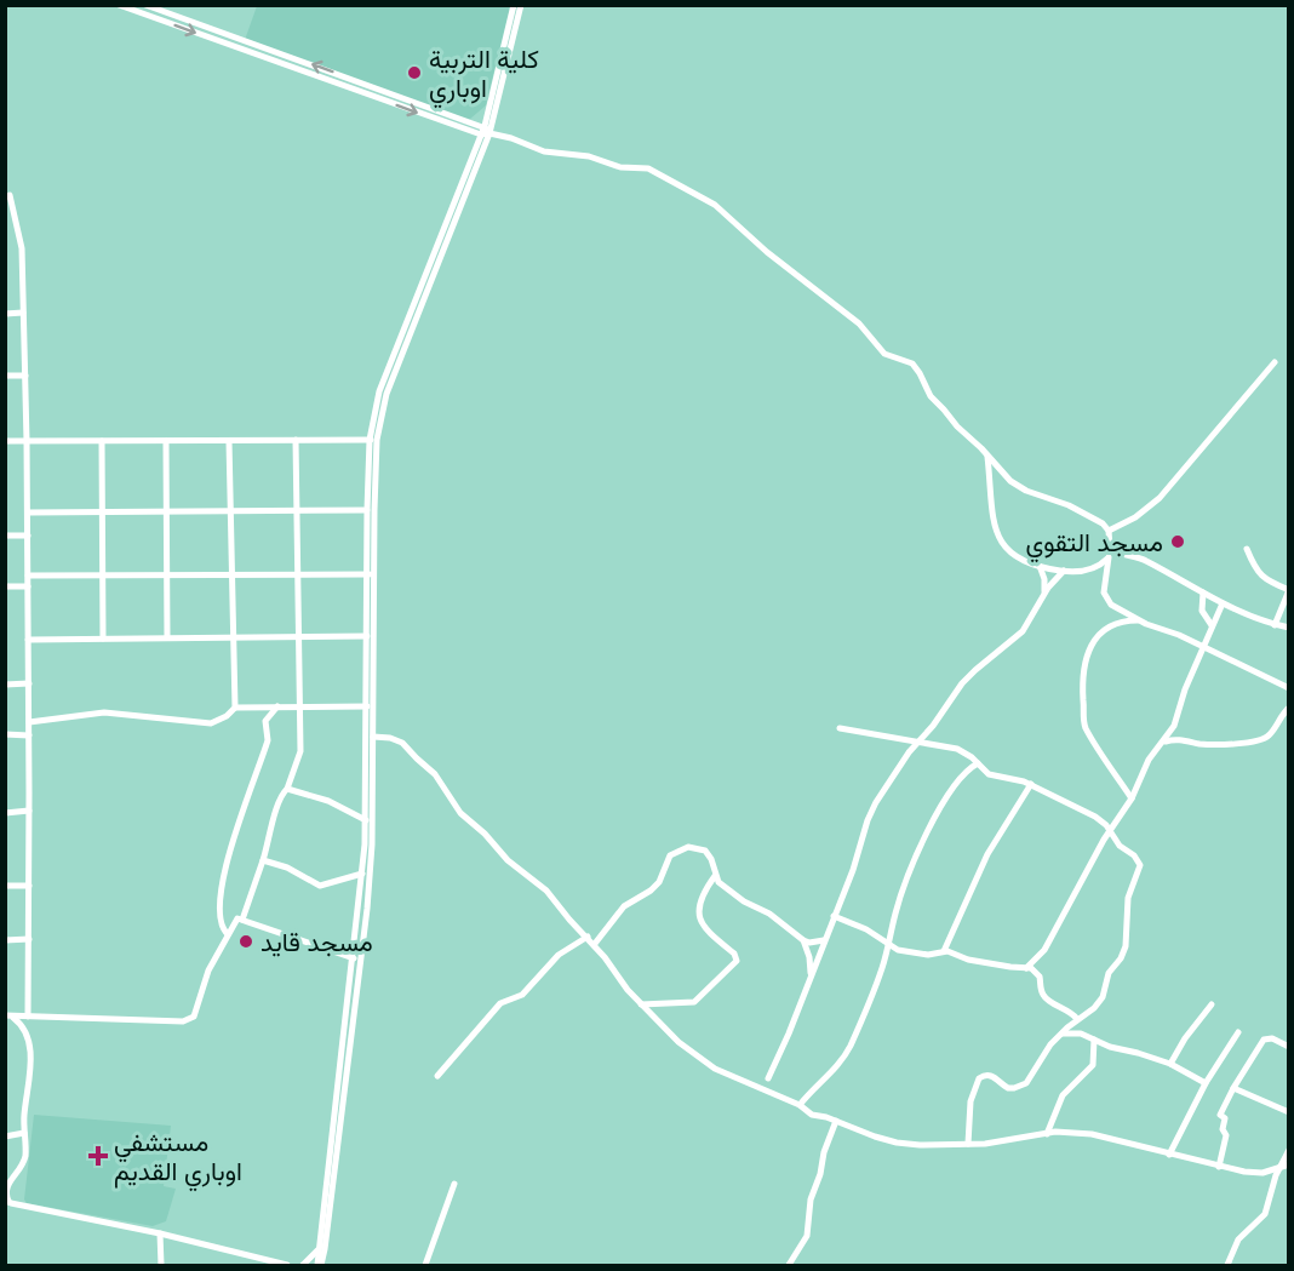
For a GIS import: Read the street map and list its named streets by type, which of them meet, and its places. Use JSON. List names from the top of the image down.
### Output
{
  "places": {
    "other": ["كلية التربية اوباري", "مسجد التقوي", "مسجد قايد"],
    "health": ["مستشفي اوباري القديم"]
  }
}
